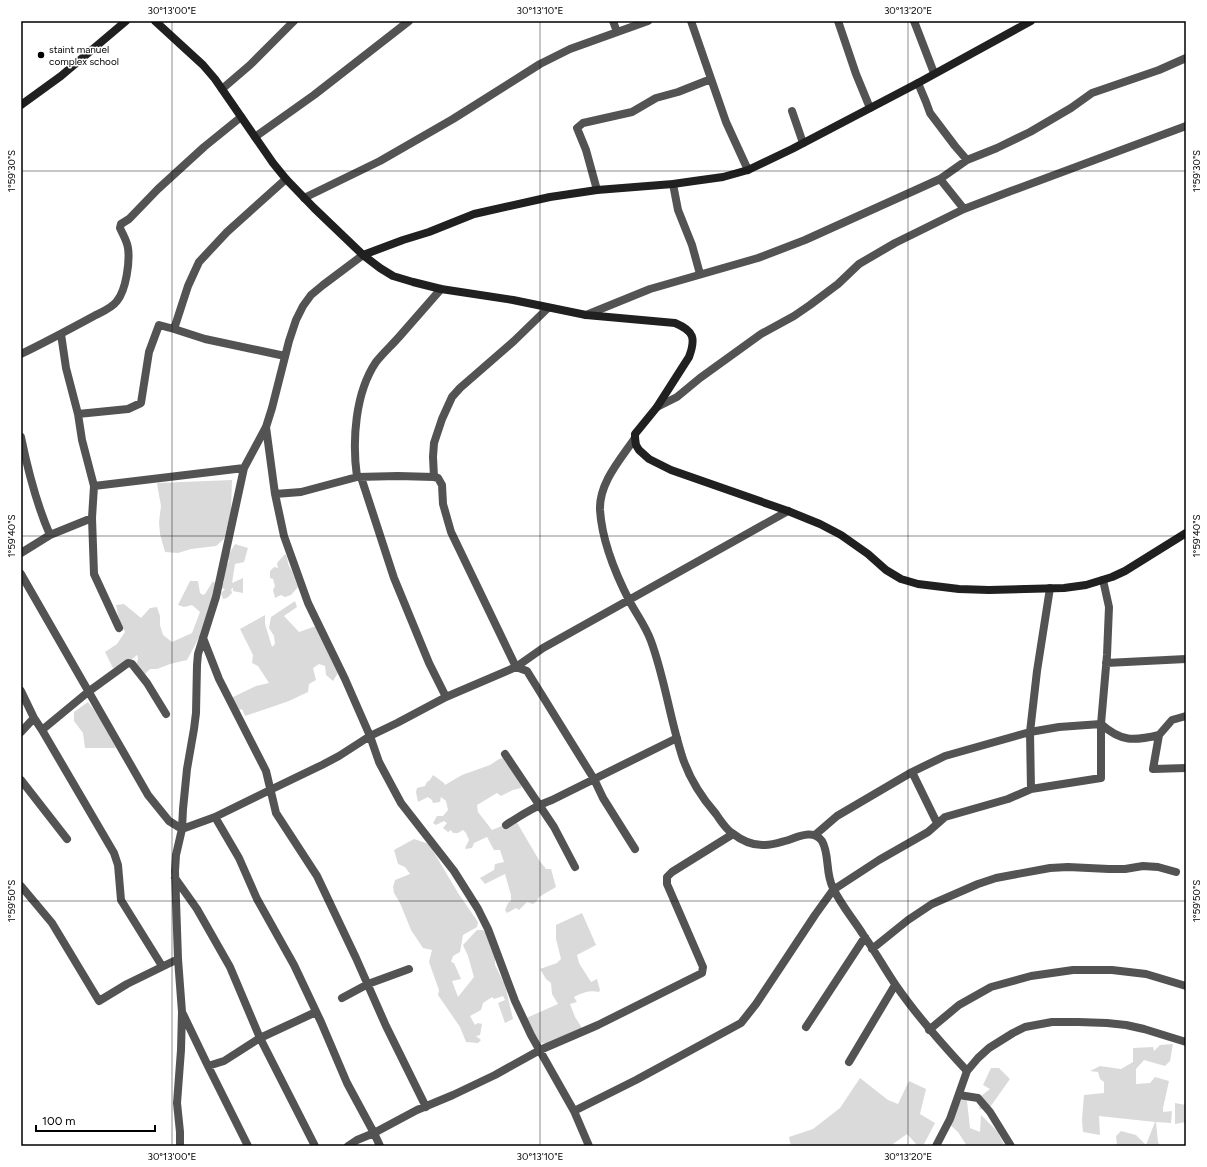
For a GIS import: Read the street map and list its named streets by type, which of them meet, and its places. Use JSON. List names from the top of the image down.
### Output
{
  "places": ["staint manuel complex school"],
  "scale_bar": "100 m",
  "coordinates": [
    "30°13'00\"E",
    "30°13'10\"E",
    "30°13'20\"E",
    "1°59'30\"S",
    "1°59'40\"S",
    "1°59'50\"S"
  ]
}
